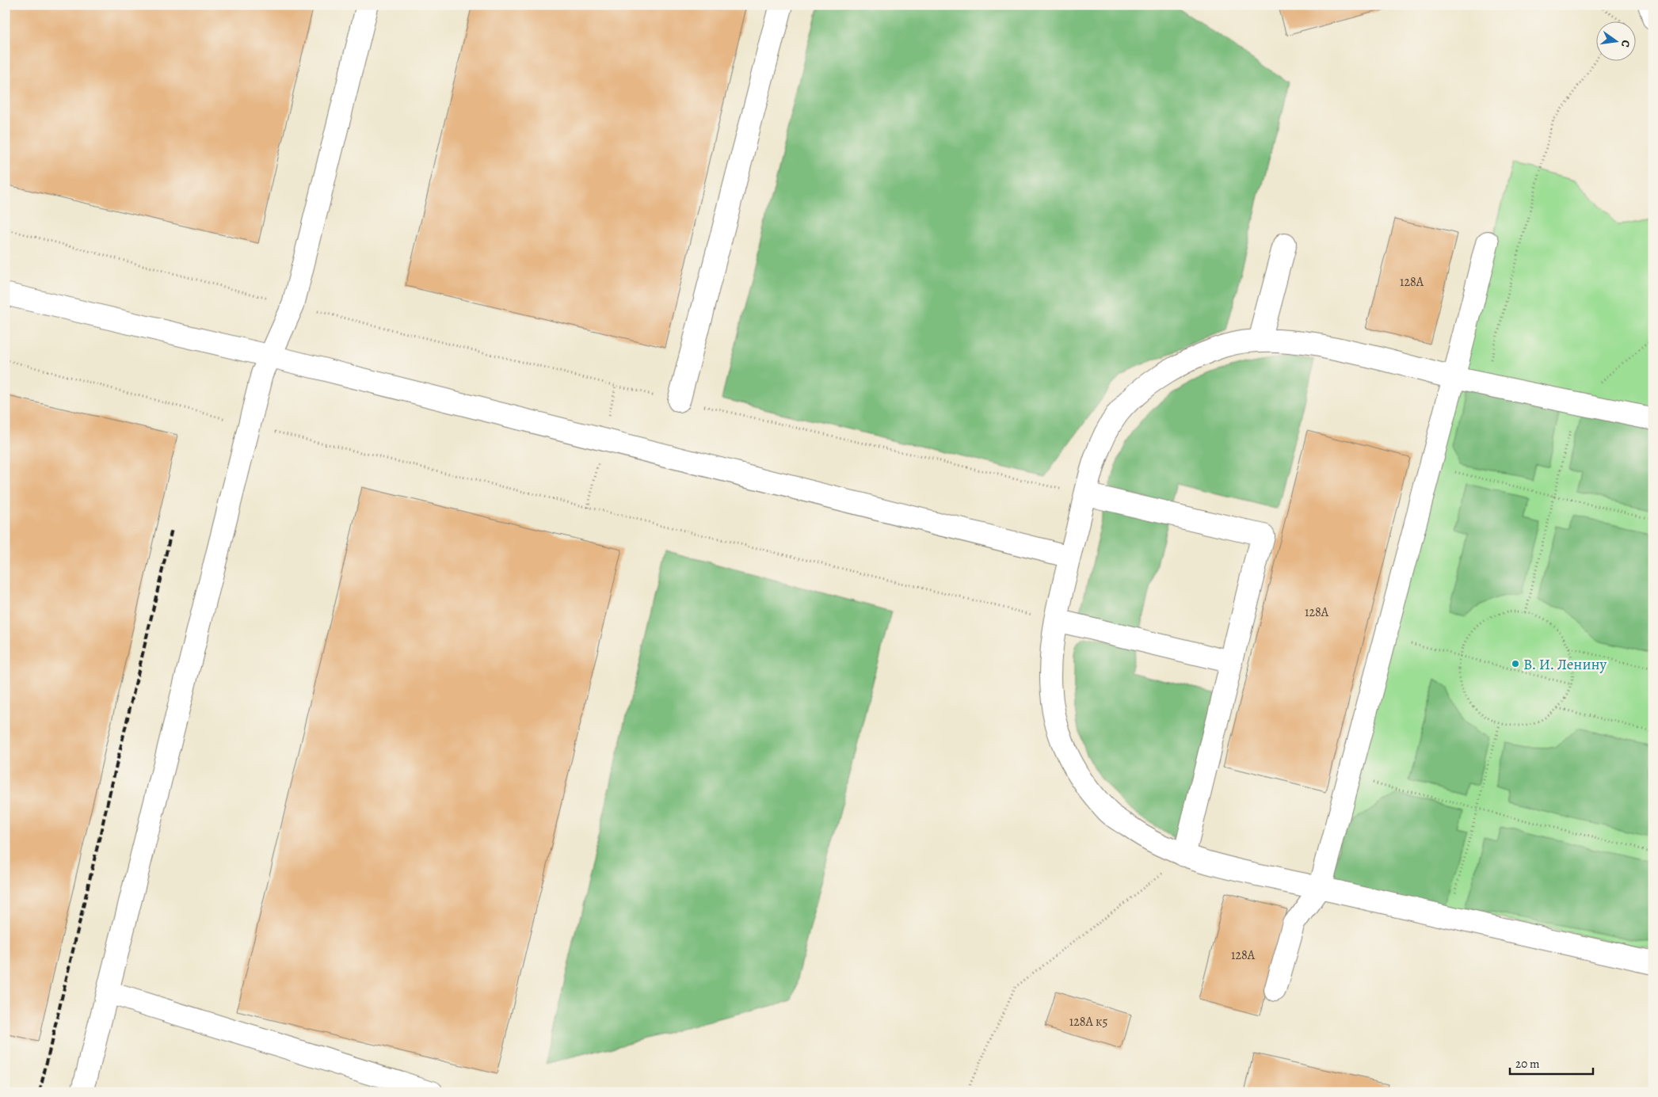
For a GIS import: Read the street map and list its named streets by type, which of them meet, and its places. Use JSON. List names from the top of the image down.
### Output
{
  "places": ["В. И. Ленину"],
  "house_numbers": [
    "128А",
    "128А",
    "128А",
    "128А к5"
  ],
  "scale_bar": "20 m",
  "north": "right"
}
